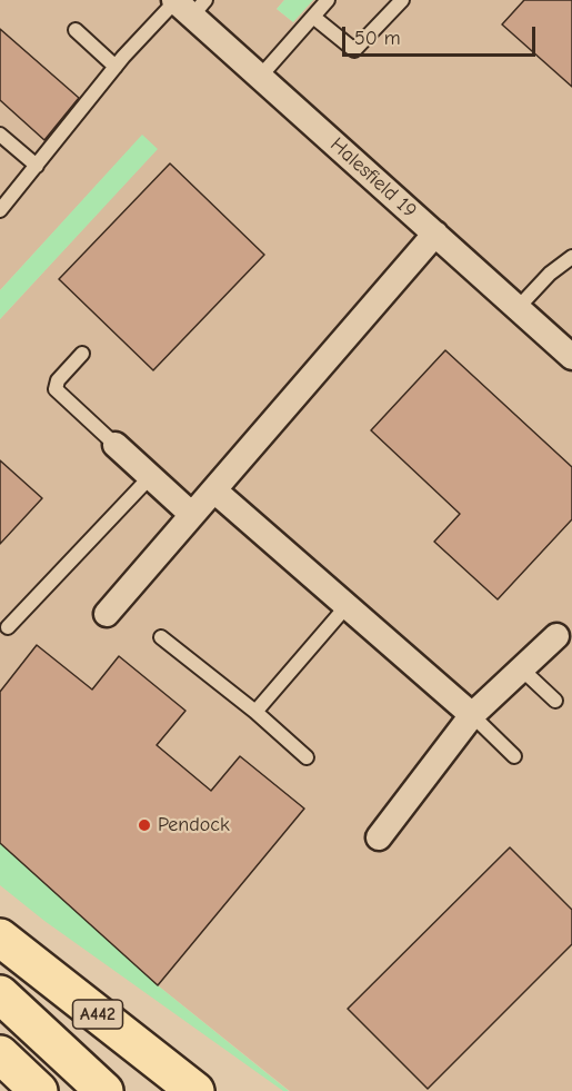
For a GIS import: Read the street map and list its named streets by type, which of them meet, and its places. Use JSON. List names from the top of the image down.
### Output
{
  "streets": {
    "highway": ["A442"],
    "street": ["Halesfield 19"]
  },
  "places": ["Pendock"],
  "scale_bar": "50 m"
}
